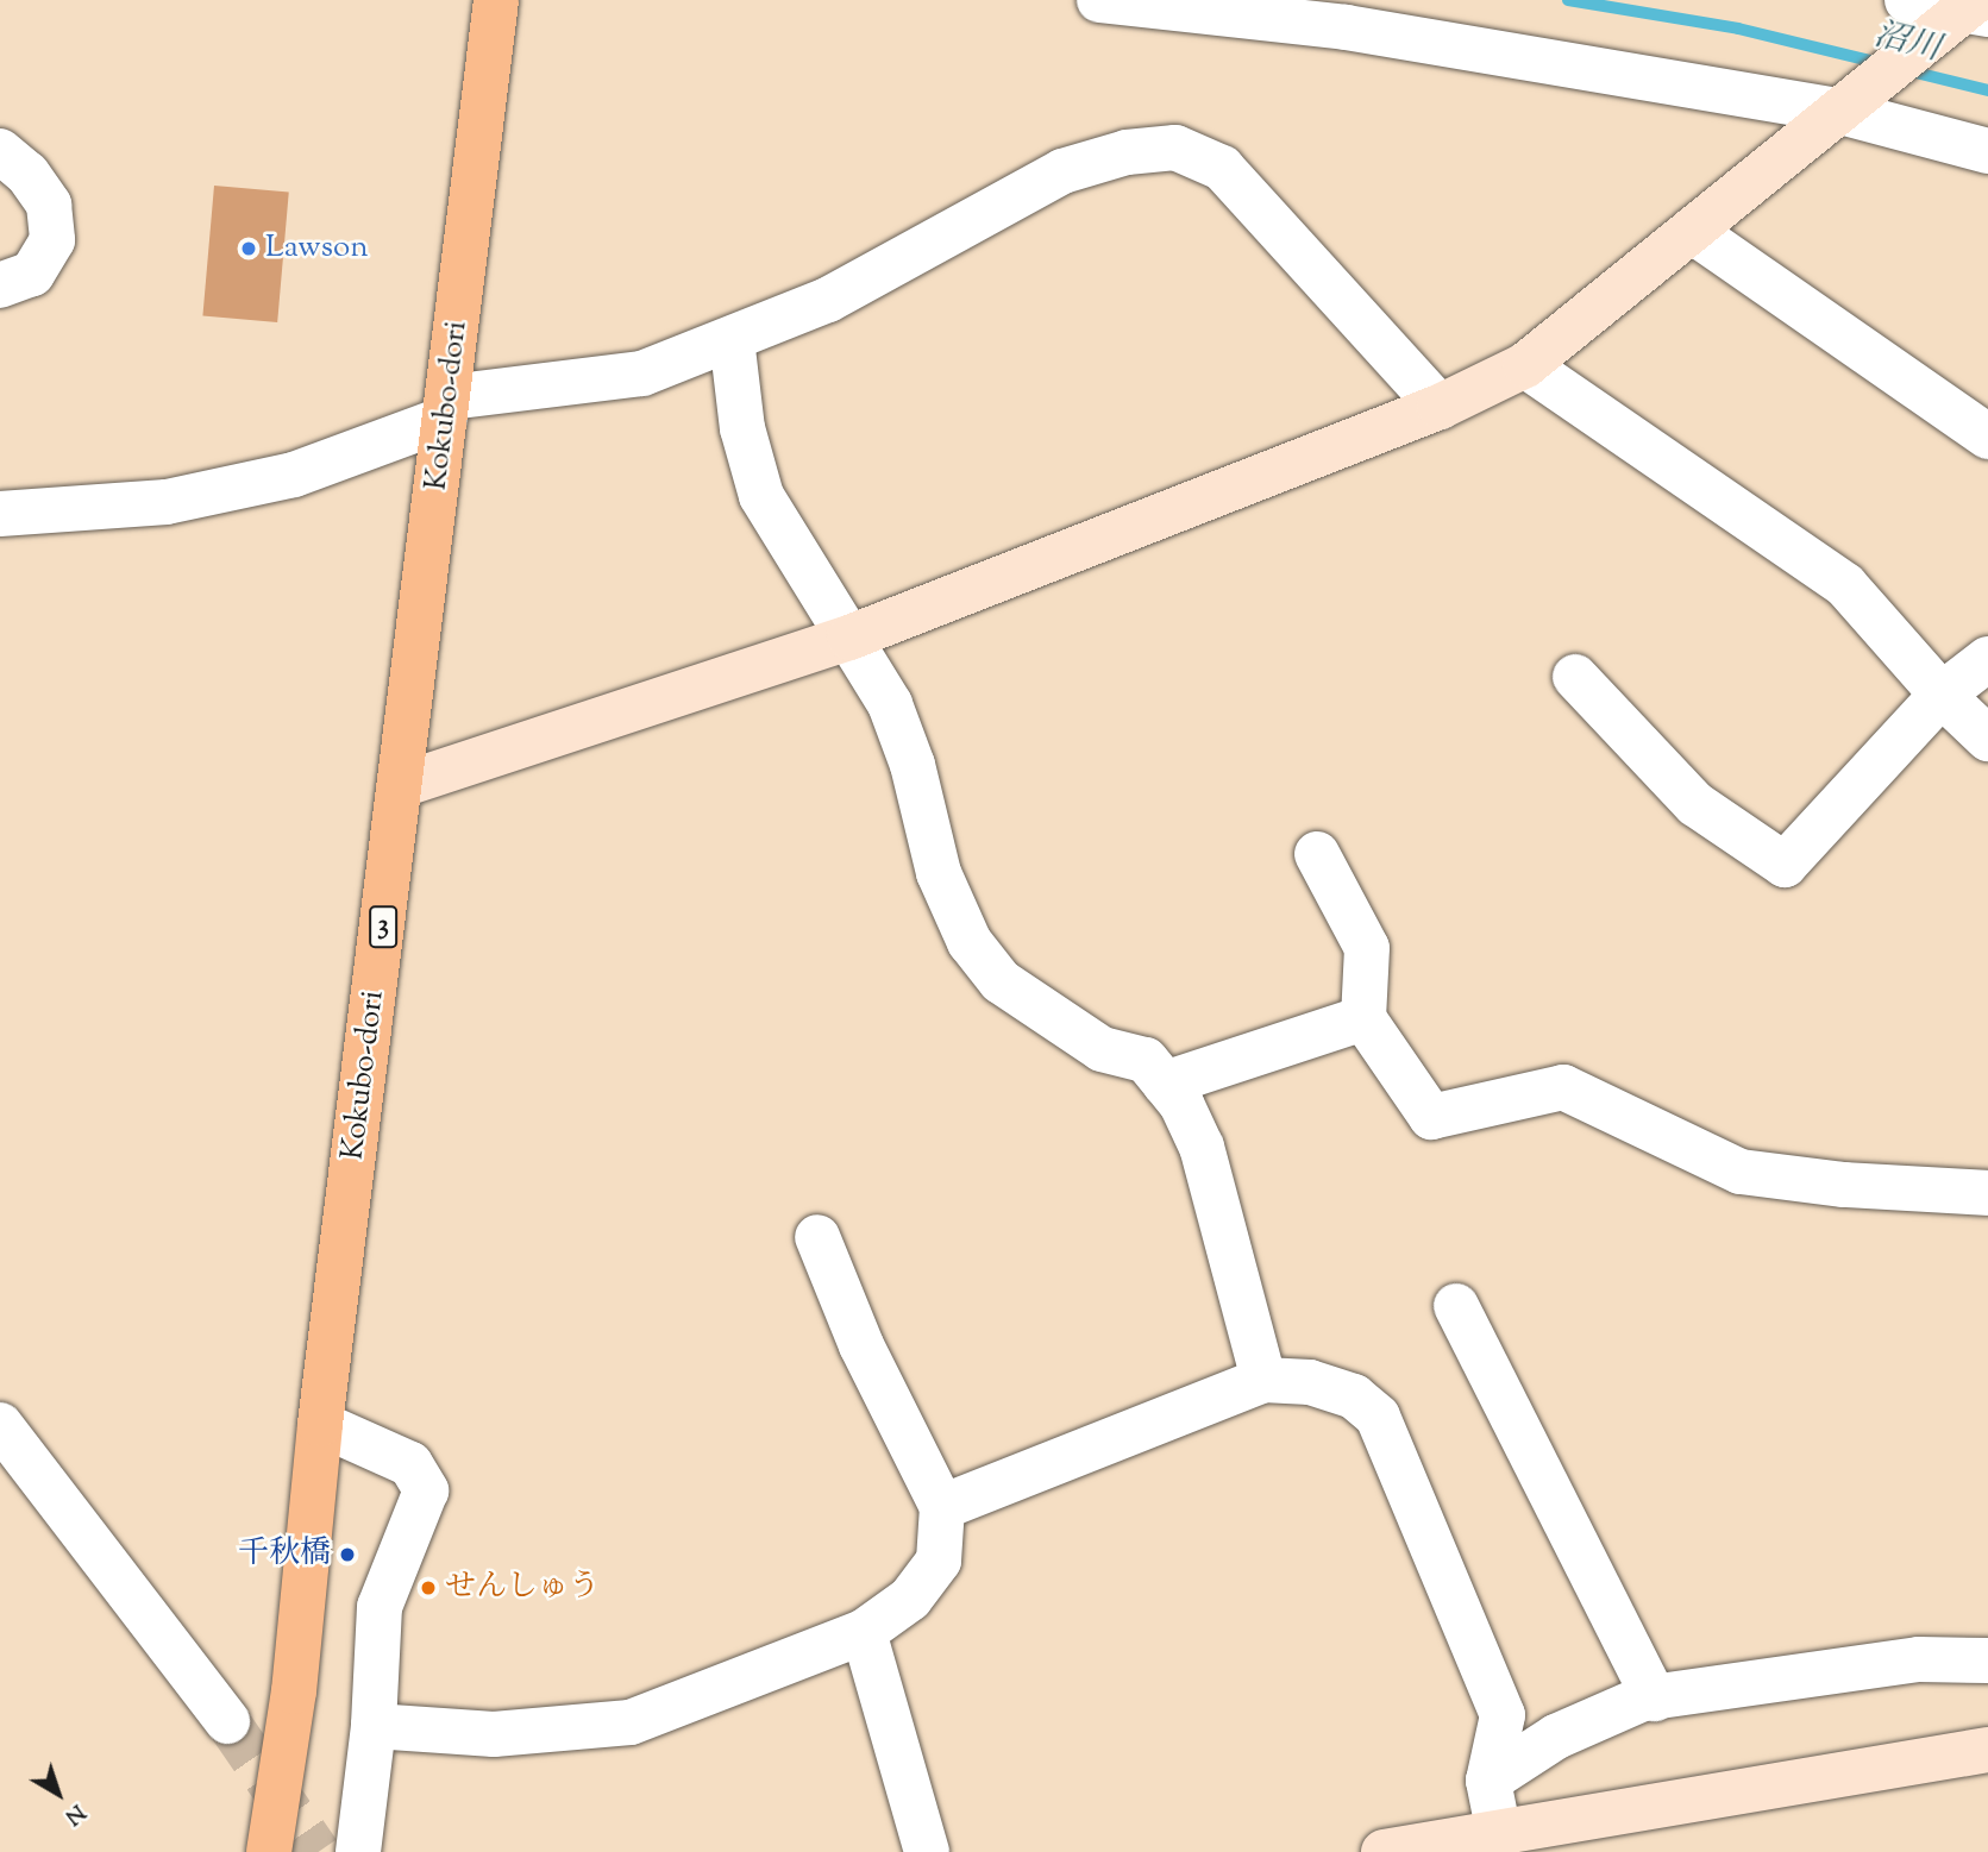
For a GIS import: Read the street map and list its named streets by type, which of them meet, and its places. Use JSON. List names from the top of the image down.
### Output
{
  "streets": {
    "main road": ["Kokubo-dori", "3"]
  },
  "water": ["沼川"],
  "places": ["Lawson", "千秋橋", "せんしゅう"],
  "north": "bottom right"
}
